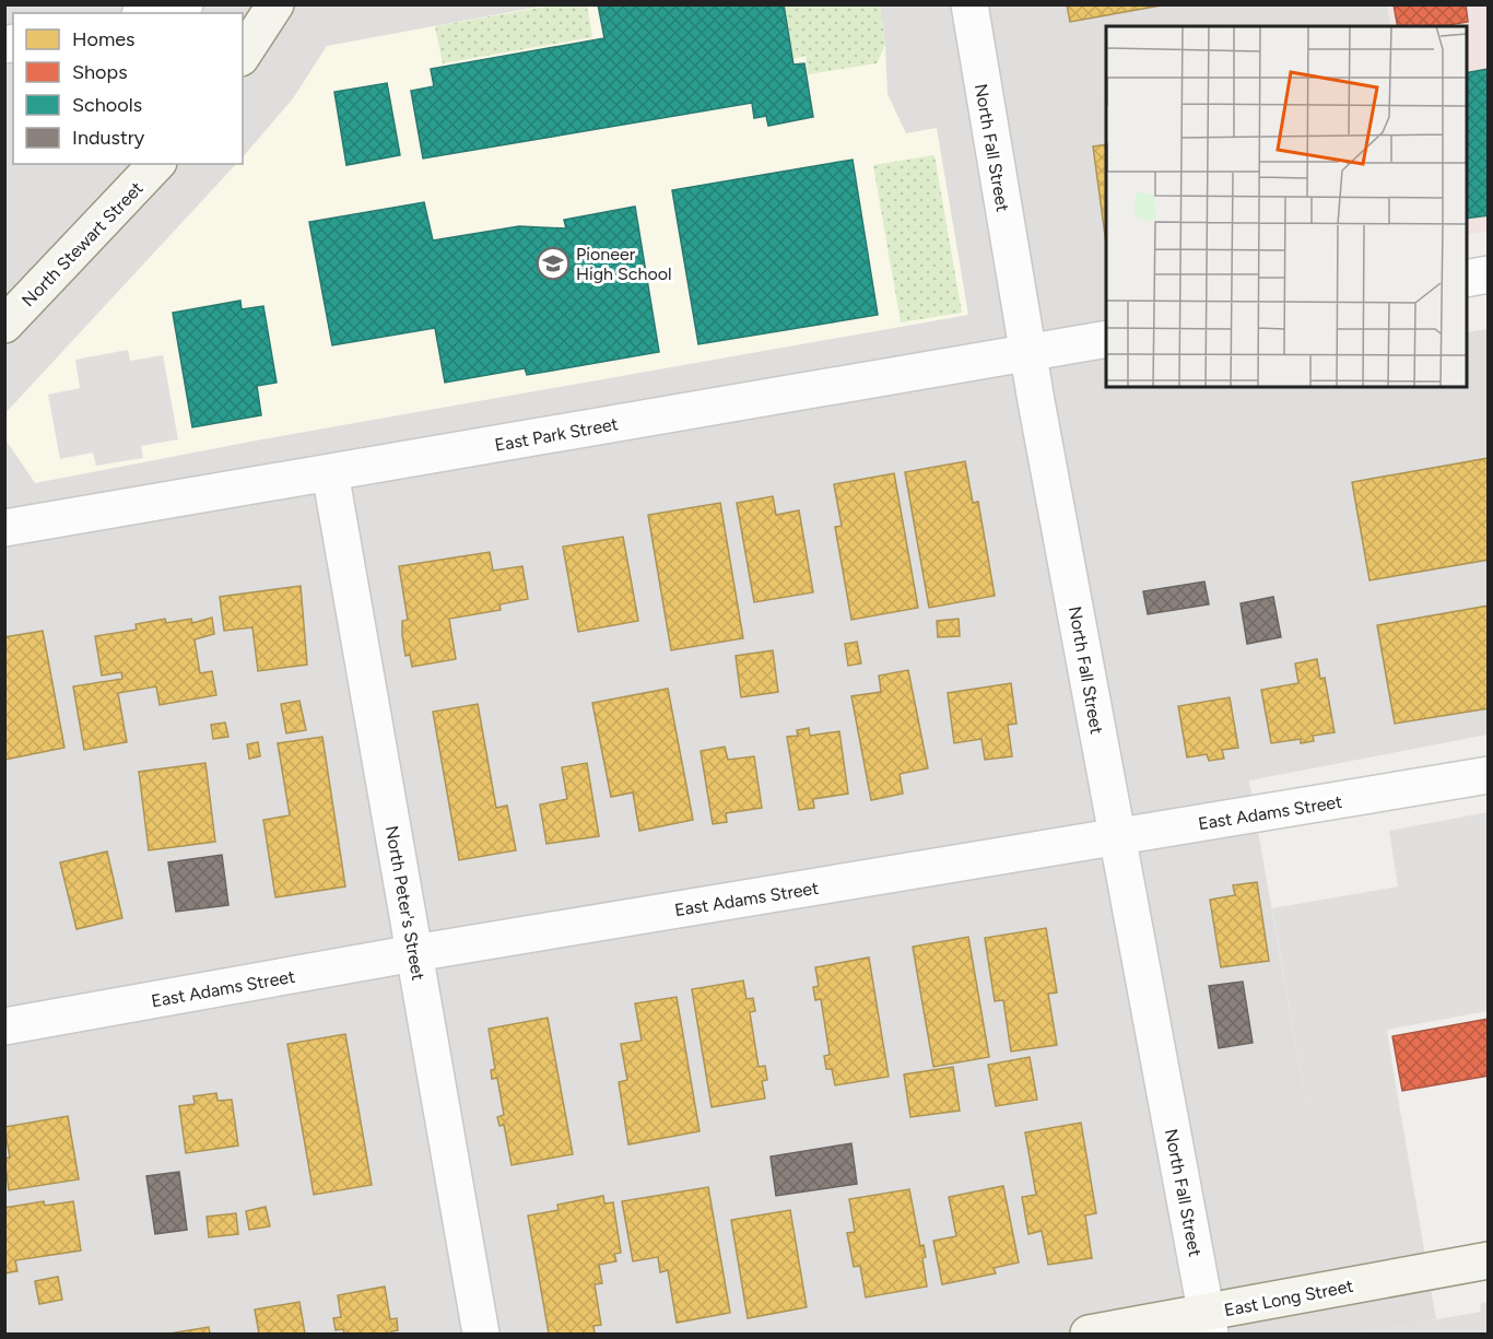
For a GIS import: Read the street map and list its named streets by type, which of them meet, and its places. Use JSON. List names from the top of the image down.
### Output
{
  "streets": {
    "street": [
      "North Fall Street",
      "North Stewart Street",
      "East Park Street",
      "East Adams Street",
      "North Peter's Street",
      "East Long Street"
    ]
  },
  "crossings": [
    ["North Fall Street", "East Park Street"],
    ["North Fall Street", "East Adams Street"],
    ["North Fall Street", "East Long Street"],
    ["East Park Street", "North Peter's Street"],
    ["East Adams Street", "North Peter's Street"]
  ],
  "places": {
    "school or university": ["Pioneer High School"]
  },
  "legend": [
    "Homes",
    "Shops",
    "Schools",
    "Industry"
  ]
}
